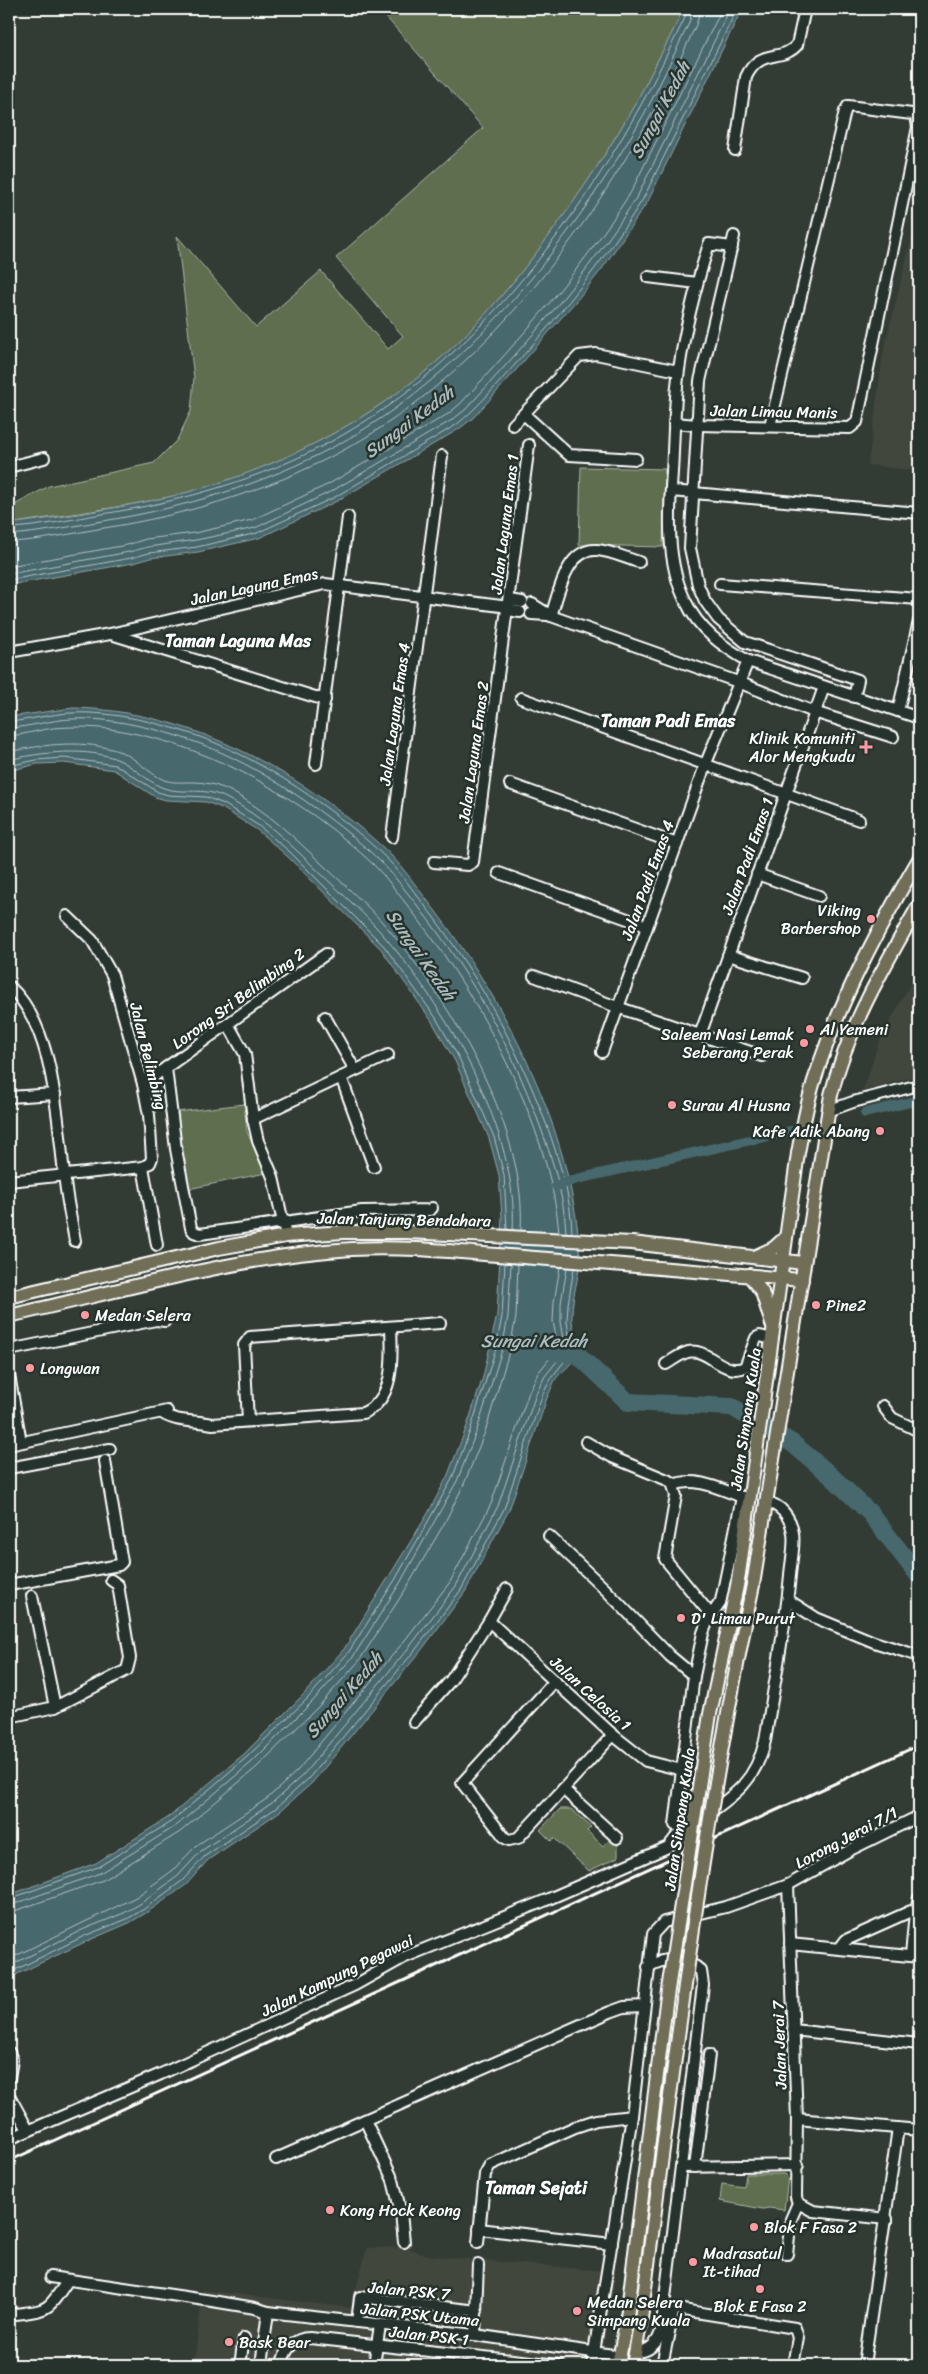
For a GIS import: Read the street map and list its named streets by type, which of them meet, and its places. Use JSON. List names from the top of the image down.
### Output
{
  "streets": {
    "main road": ["Jalan Tanjung Bendahara", "Jalan Simpang Kuala"],
    "street": [
      "Jalan Limau Manis",
      "Jalan Laguna Emas 1",
      "Jalan Laguna Emas",
      "Jalan Laguna Emas 4",
      "Jalan Laguna Emas 2",
      "Jalan Padi Emas 1",
      "Jalan Padi Emas 4",
      "Lorong Sri Belimbing 2",
      "Jalan Belimbing",
      "Jalan Celosia 1",
      "Lorong Jerai 7/1",
      "Jalan Kampung Pegawai",
      "Jalan Jerai 7",
      "Jalan PSK 7",
      "Jalan PSK Utama",
      "Jalan PSK 1"
    ]
  },
  "crossings": [
    ["Jalan Laguna Emas 1", "Jalan Laguna Emas"],
    ["Jalan Laguna Emas 1", "Jalan Laguna Emas 2"],
    ["Jalan Laguna Emas", "Jalan Laguna Emas 4"],
    ["Jalan Laguna Emas", "Jalan Laguna Emas 2"],
    ["Jalan Laguna Emas", "Jalan Padi Emas 1"],
    ["Jalan Laguna Emas", "Jalan Padi Emas 4"],
    ["Lorong Sri Belimbing 2", "Jalan Belimbing"],
    ["Jalan Tanjung Bendahara", "Jalan Simpang Kuala"],
    ["Jalan Simpang Kuala", "Jalan PSK Utama"],
    ["Lorong Jerai 7/1", "Jalan Jerai 7"],
    ["Lorong Jerai 7/1", "Jalan PSK Utama"],
    ["Jalan PSK 7", "Jalan PSK Utama"]
  ],
  "districts": ["Taman Laguna Mas", "Taman Padi Emas", "Taman Sejati"],
  "water": ["Sungai Kedah"],
  "places": {
    "health": ["Klinik Komuniti Alor Mengkudu"],
    "other": [
      "Viking Barbershop",
      "Al Yemeni",
      "Saleem Nasi Lemak Seberang Perak",
      "Surau Al Husna",
      "Kafe Adik Abang",
      "Pine2",
      "Medan Selera",
      "Longwan",
      "D' Limau Purut",
      "Kong Hock Keong",
      "Blok F Fasa 2",
      "Madrasatul It-tihad",
      "Blok E Fasa 2",
      "Medan Selera Simpang Kuala",
      "Bask Bear"
    ]
  }
}
